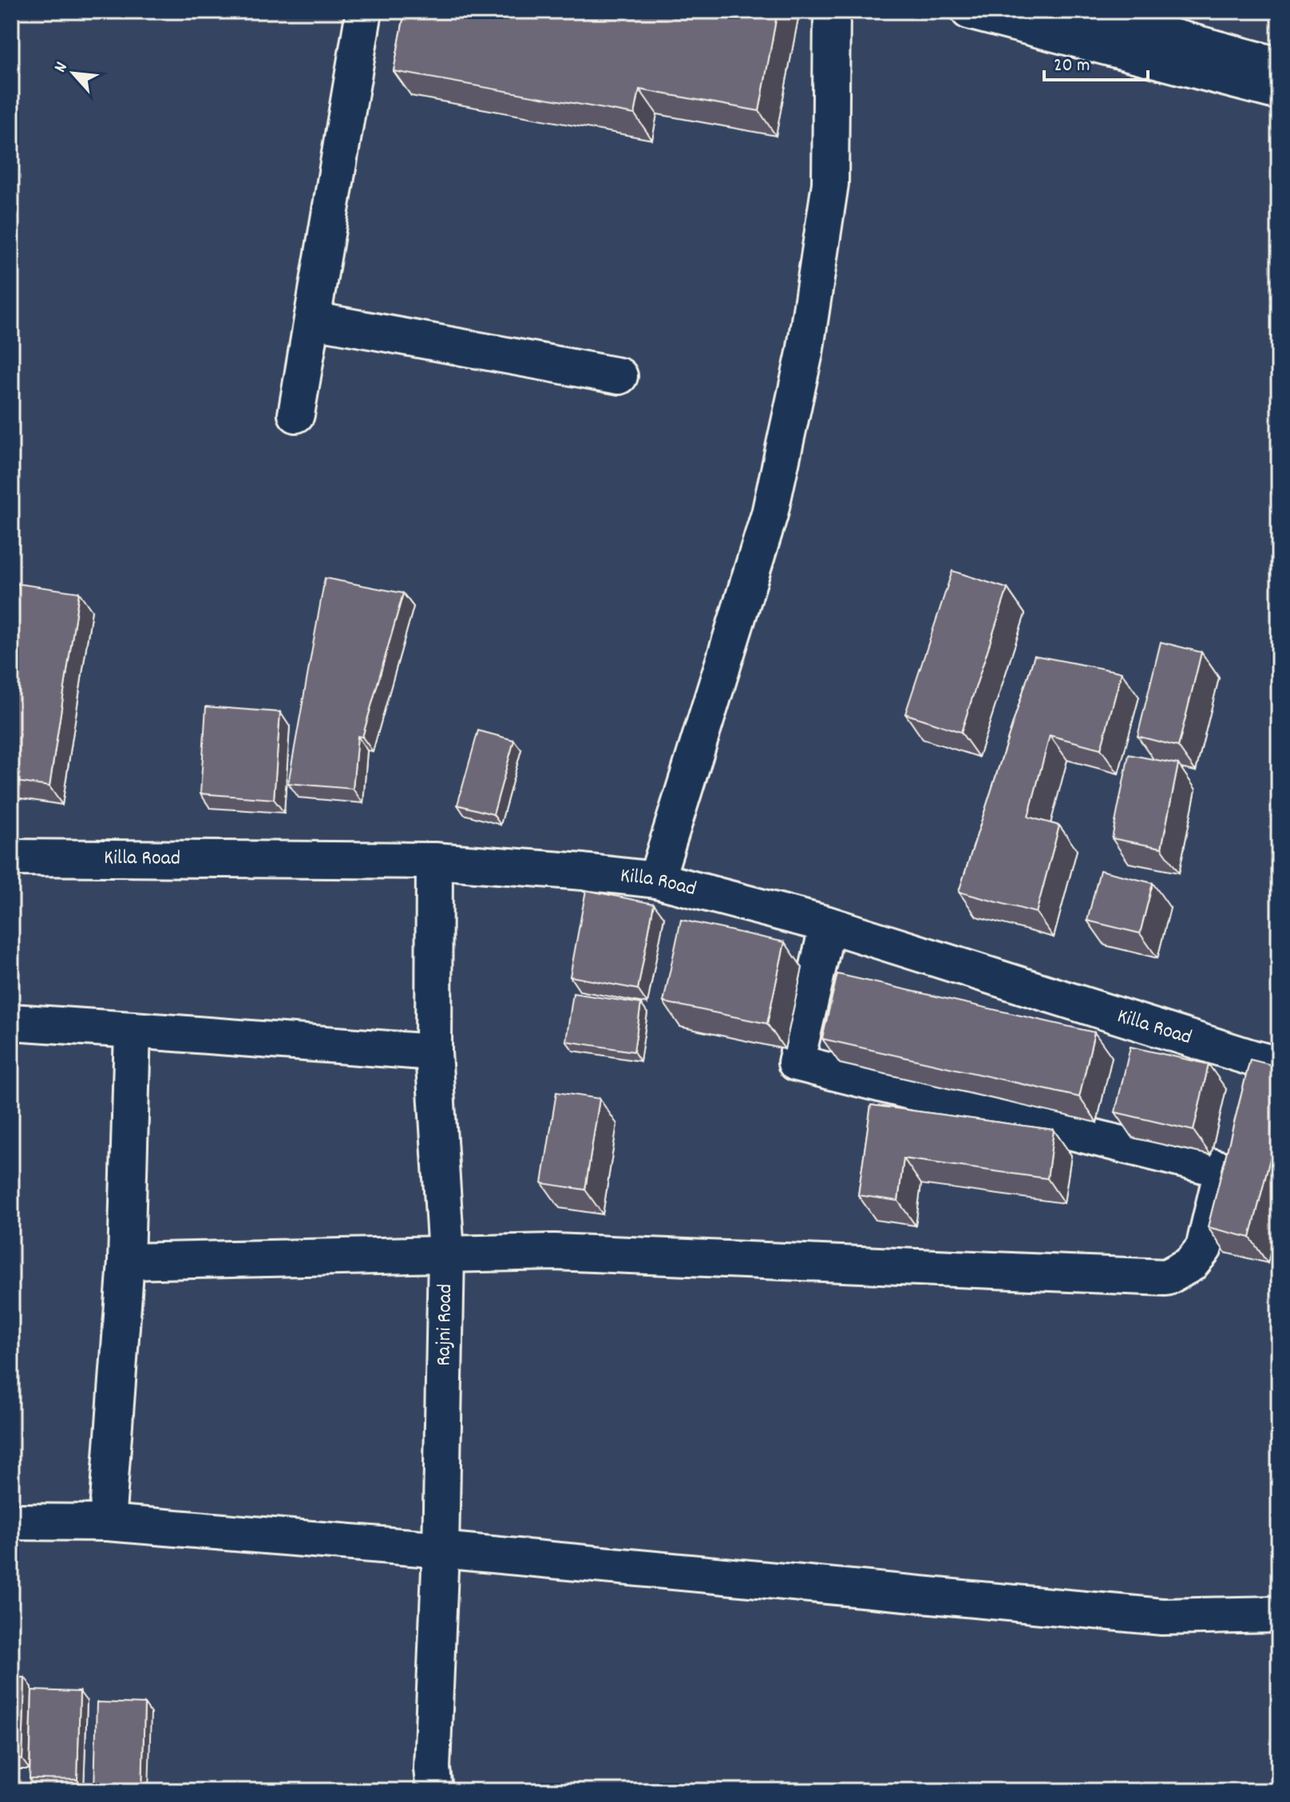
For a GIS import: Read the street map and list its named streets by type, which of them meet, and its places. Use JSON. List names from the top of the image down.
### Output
{
  "streets": {
    "street": ["Killa Road", "Rajni Road"]
  },
  "crossings": [
    ["Killa Road", "Rajni Road"]
  ],
  "scale_bar": "20 m",
  "north": "top left"
}
